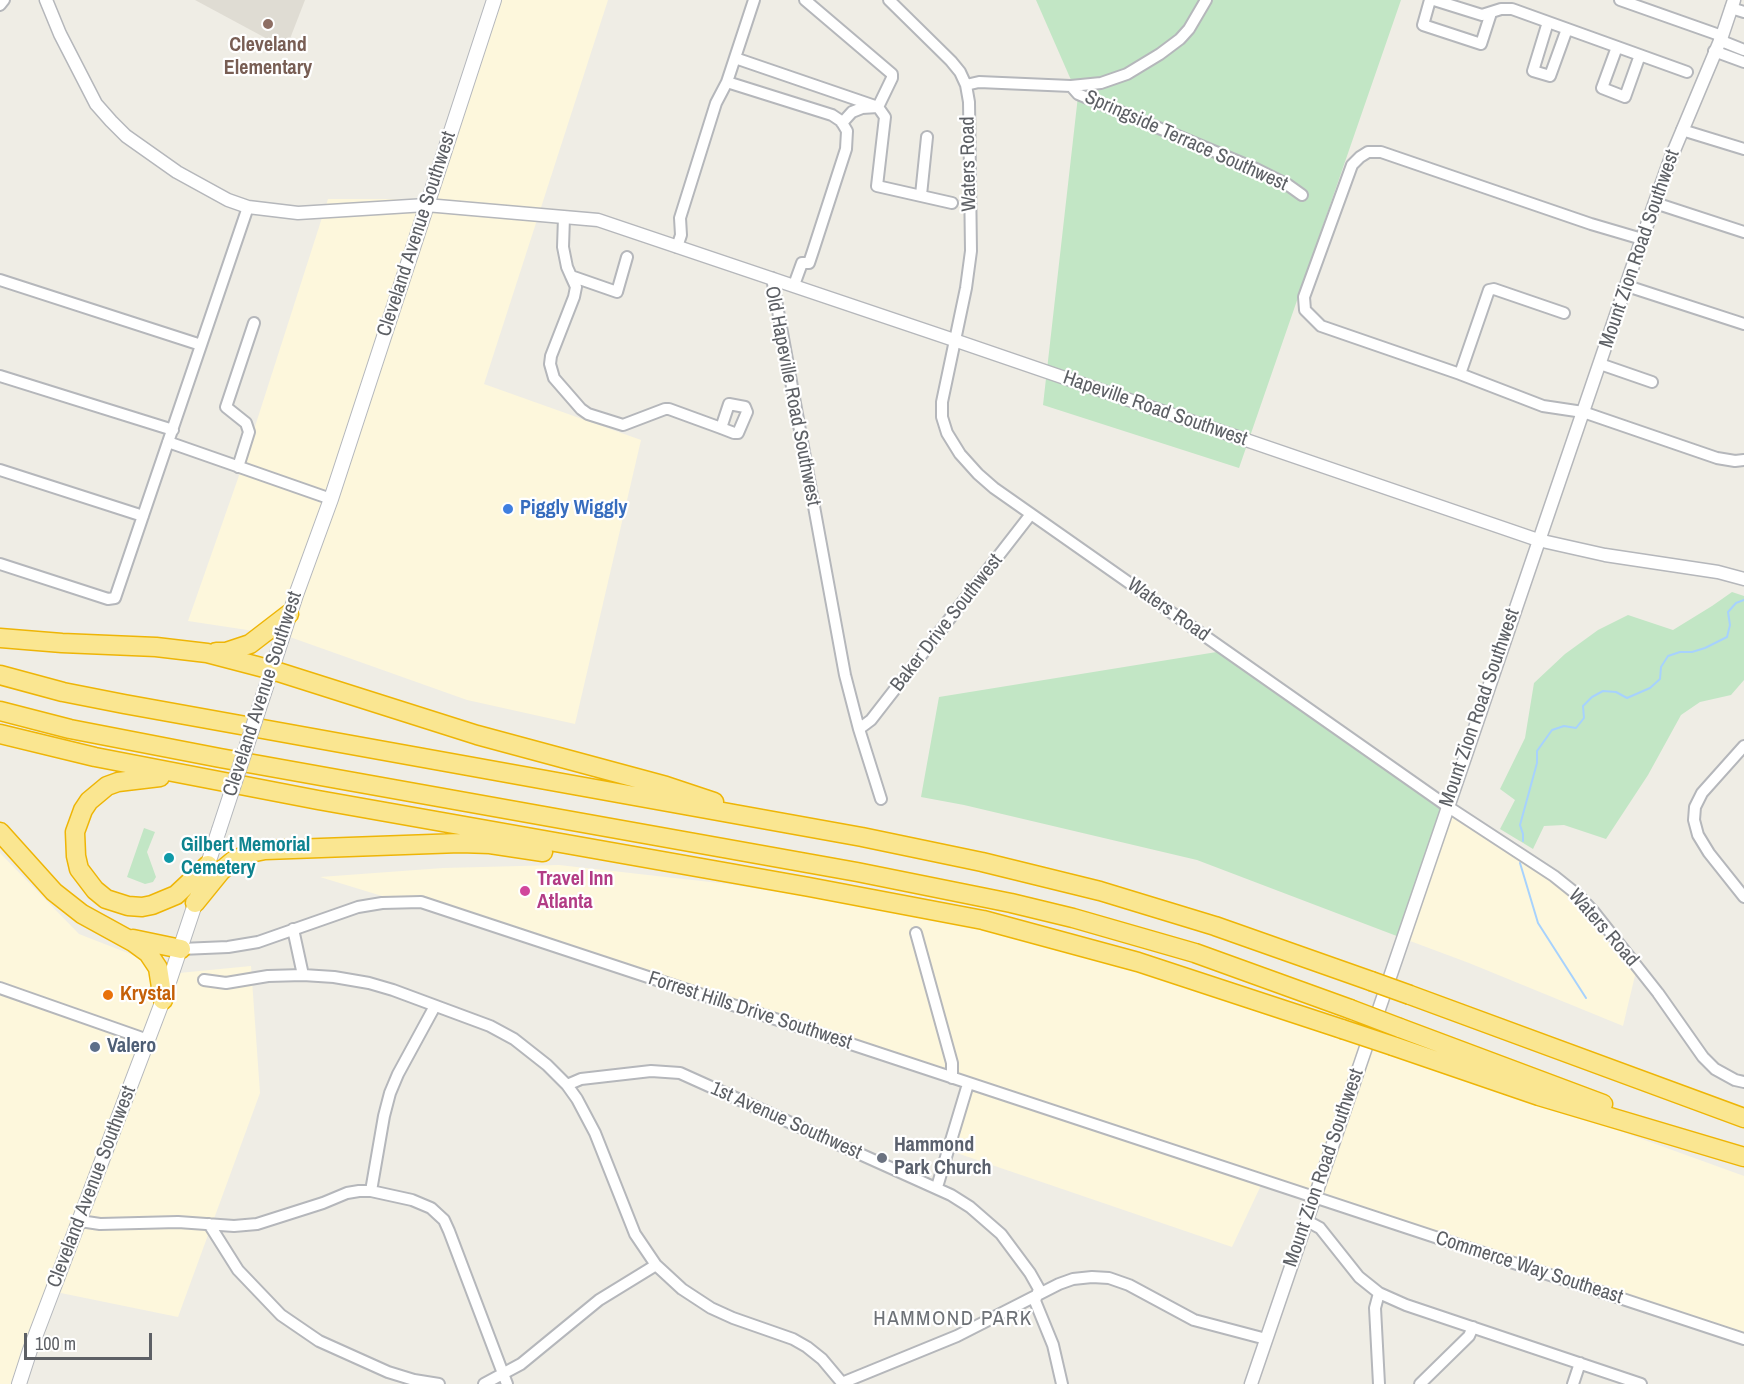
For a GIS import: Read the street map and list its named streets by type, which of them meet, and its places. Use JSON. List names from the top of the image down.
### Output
{
  "streets": {
    "main road": ["Cleveland Avenue Southwest"],
    "street": [
      "Springside Terrace Southwest",
      "Waters Road",
      "Mount Zion Road Southwest",
      "Old Hapeville Road Southwest",
      "Hapeville Road Southwest",
      "Baker Drive Southwest",
      "Forrest Hills Drive Southwest",
      "1st Avenue Southwest",
      "Commerce Way Southeast"
    ]
  },
  "crossings": [
    ["Waters Road", "Mount Zion Road Southwest"],
    ["Waters Road", "Hapeville Road Southwest"],
    ["Waters Road", "Baker Drive Southwest"],
    ["Cleveland Avenue Southwest", "Old Hapeville Road Southwest"],
    ["Cleveland Avenue Southwest", "Forrest Hills Drive Southwest"],
    ["Mount Zion Road Southwest", "Hapeville Road Southwest"],
    ["Mount Zion Road Southwest", "Forrest Hills Drive Southwest"],
    ["Mount Zion Road Southwest", "Commerce Way Southeast"],
    ["Old Hapeville Road Southwest", "Hapeville Road Southwest"],
    ["Old Hapeville Road Southwest", "Baker Drive Southwest"],
    ["Forrest Hills Drive Southwest", "Commerce Way Southeast"]
  ],
  "districts": ["HAMMOND PARK"],
  "places": [
    "Cleveland Elementary",
    "Piggly Wiggly",
    "Gilbert Memorial Cemetery",
    "Travel Inn Atlanta",
    "Krystal",
    "Valero",
    "Hammond Park Church"
  ],
  "scale_bar": "100 m"
}
